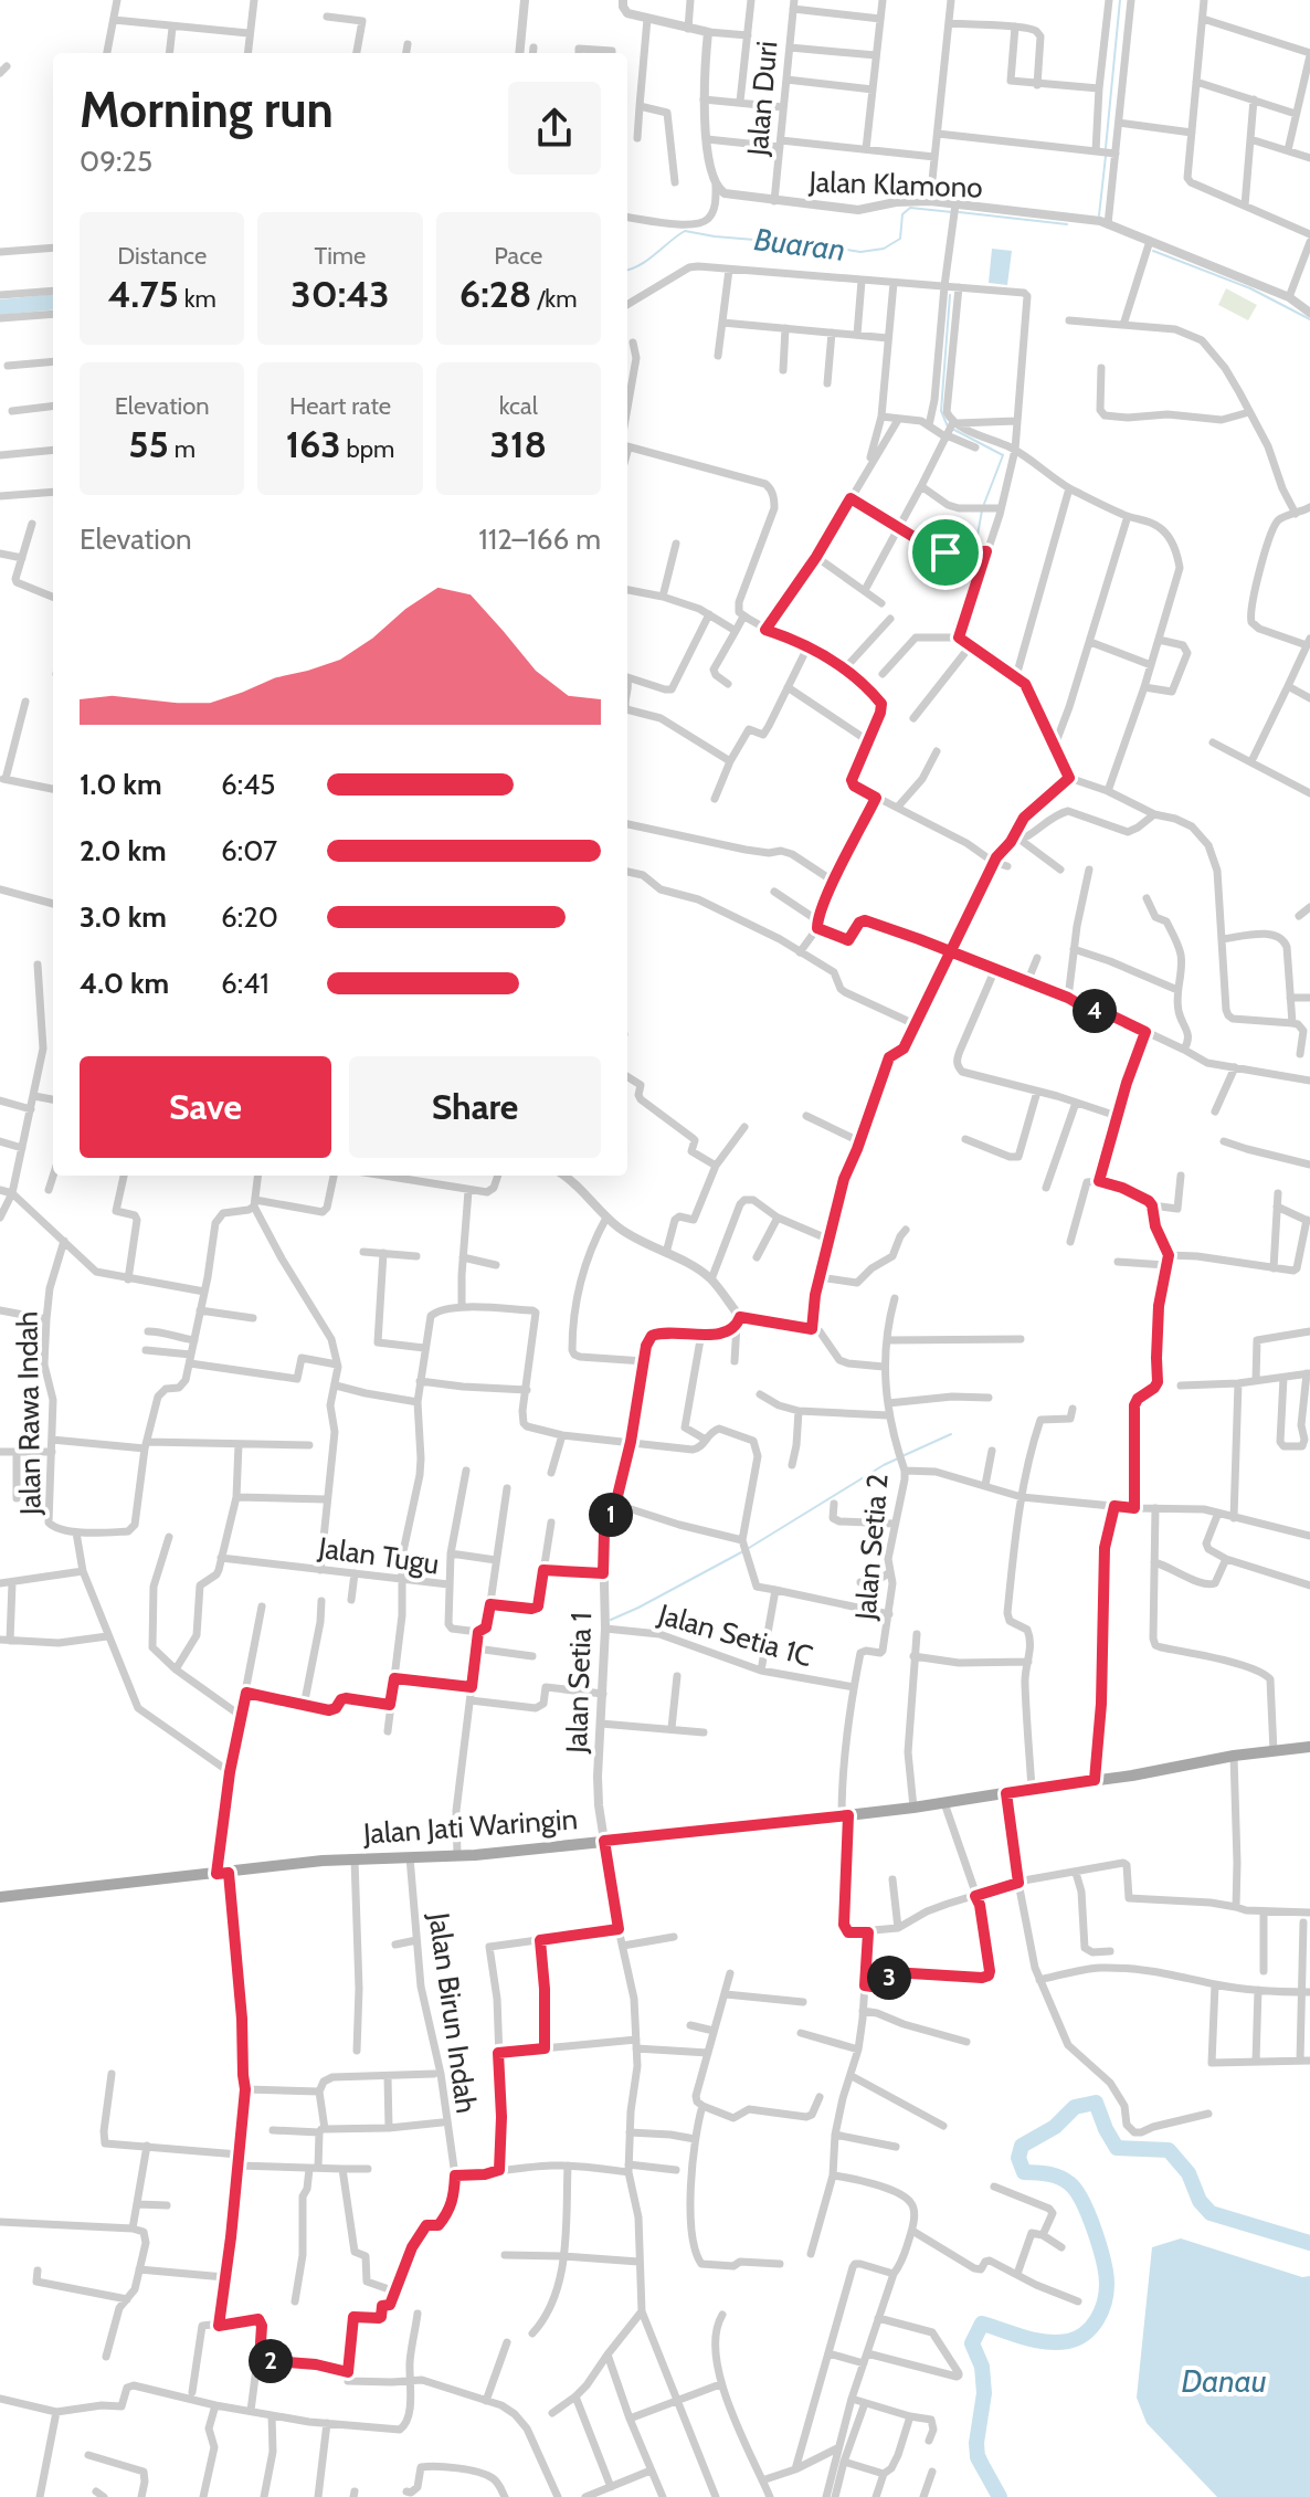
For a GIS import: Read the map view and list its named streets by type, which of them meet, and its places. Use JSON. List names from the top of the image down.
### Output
{
  "streets": {
    "main road": ["Jalan Jati Waringin"],
    "street": [
      "Jalan Duri",
      "Jalan Klamono",
      "Jalan Rawa Indah",
      "Jalan Setia 2",
      "Jalan Tugu",
      "Jalan Setia 1C",
      "Jalan Setia 1",
      "Jalan Birun Indah"
    ]
  },
  "crossings": [
    ["Jalan Duri", "Jalan Klamono"],
    ["Jalan Setia 2", "Jalan Setia 1C"],
    ["Jalan Setia 2", "Jalan Jati Waringin"],
    ["Jalan Setia 1C", "Jalan Setia 1"],
    ["Jalan Setia 1", "Jalan Jati Waringin"],
    ["Jalan Jati Waringin", "Jalan Birun Indah"]
  ],
  "water": ["Buaran", "Danau"],
  "page": {
    "heading": ["Morning run", "09:25"],
    "stats": [
      ["Distance", "4.75 km"],
      ["Time", "30:43"],
      ["Pace", "6:28 /km"],
      ["Elevation", "55 m"],
      ["Heart rate", "163 bpm"],
      ["kcal", "318"]
    ],
    "chart": ["Elevation", "112–166 m"],
    "list": [
      {
        "name": "1.0 km",
        "note": "6:45"
      },
      {
        "name": "2.0 km",
        "note": "6:07"
      },
      {
        "name": "3.0 km",
        "note": "6:20"
      },
      {
        "name": "4.0 km",
        "note": "6:41"
      }
    ],
    "pins": [
      "4",
      "1",
      "3",
      "2"
    ],
    "buttons": ["Save", "Share"]
  }
}
